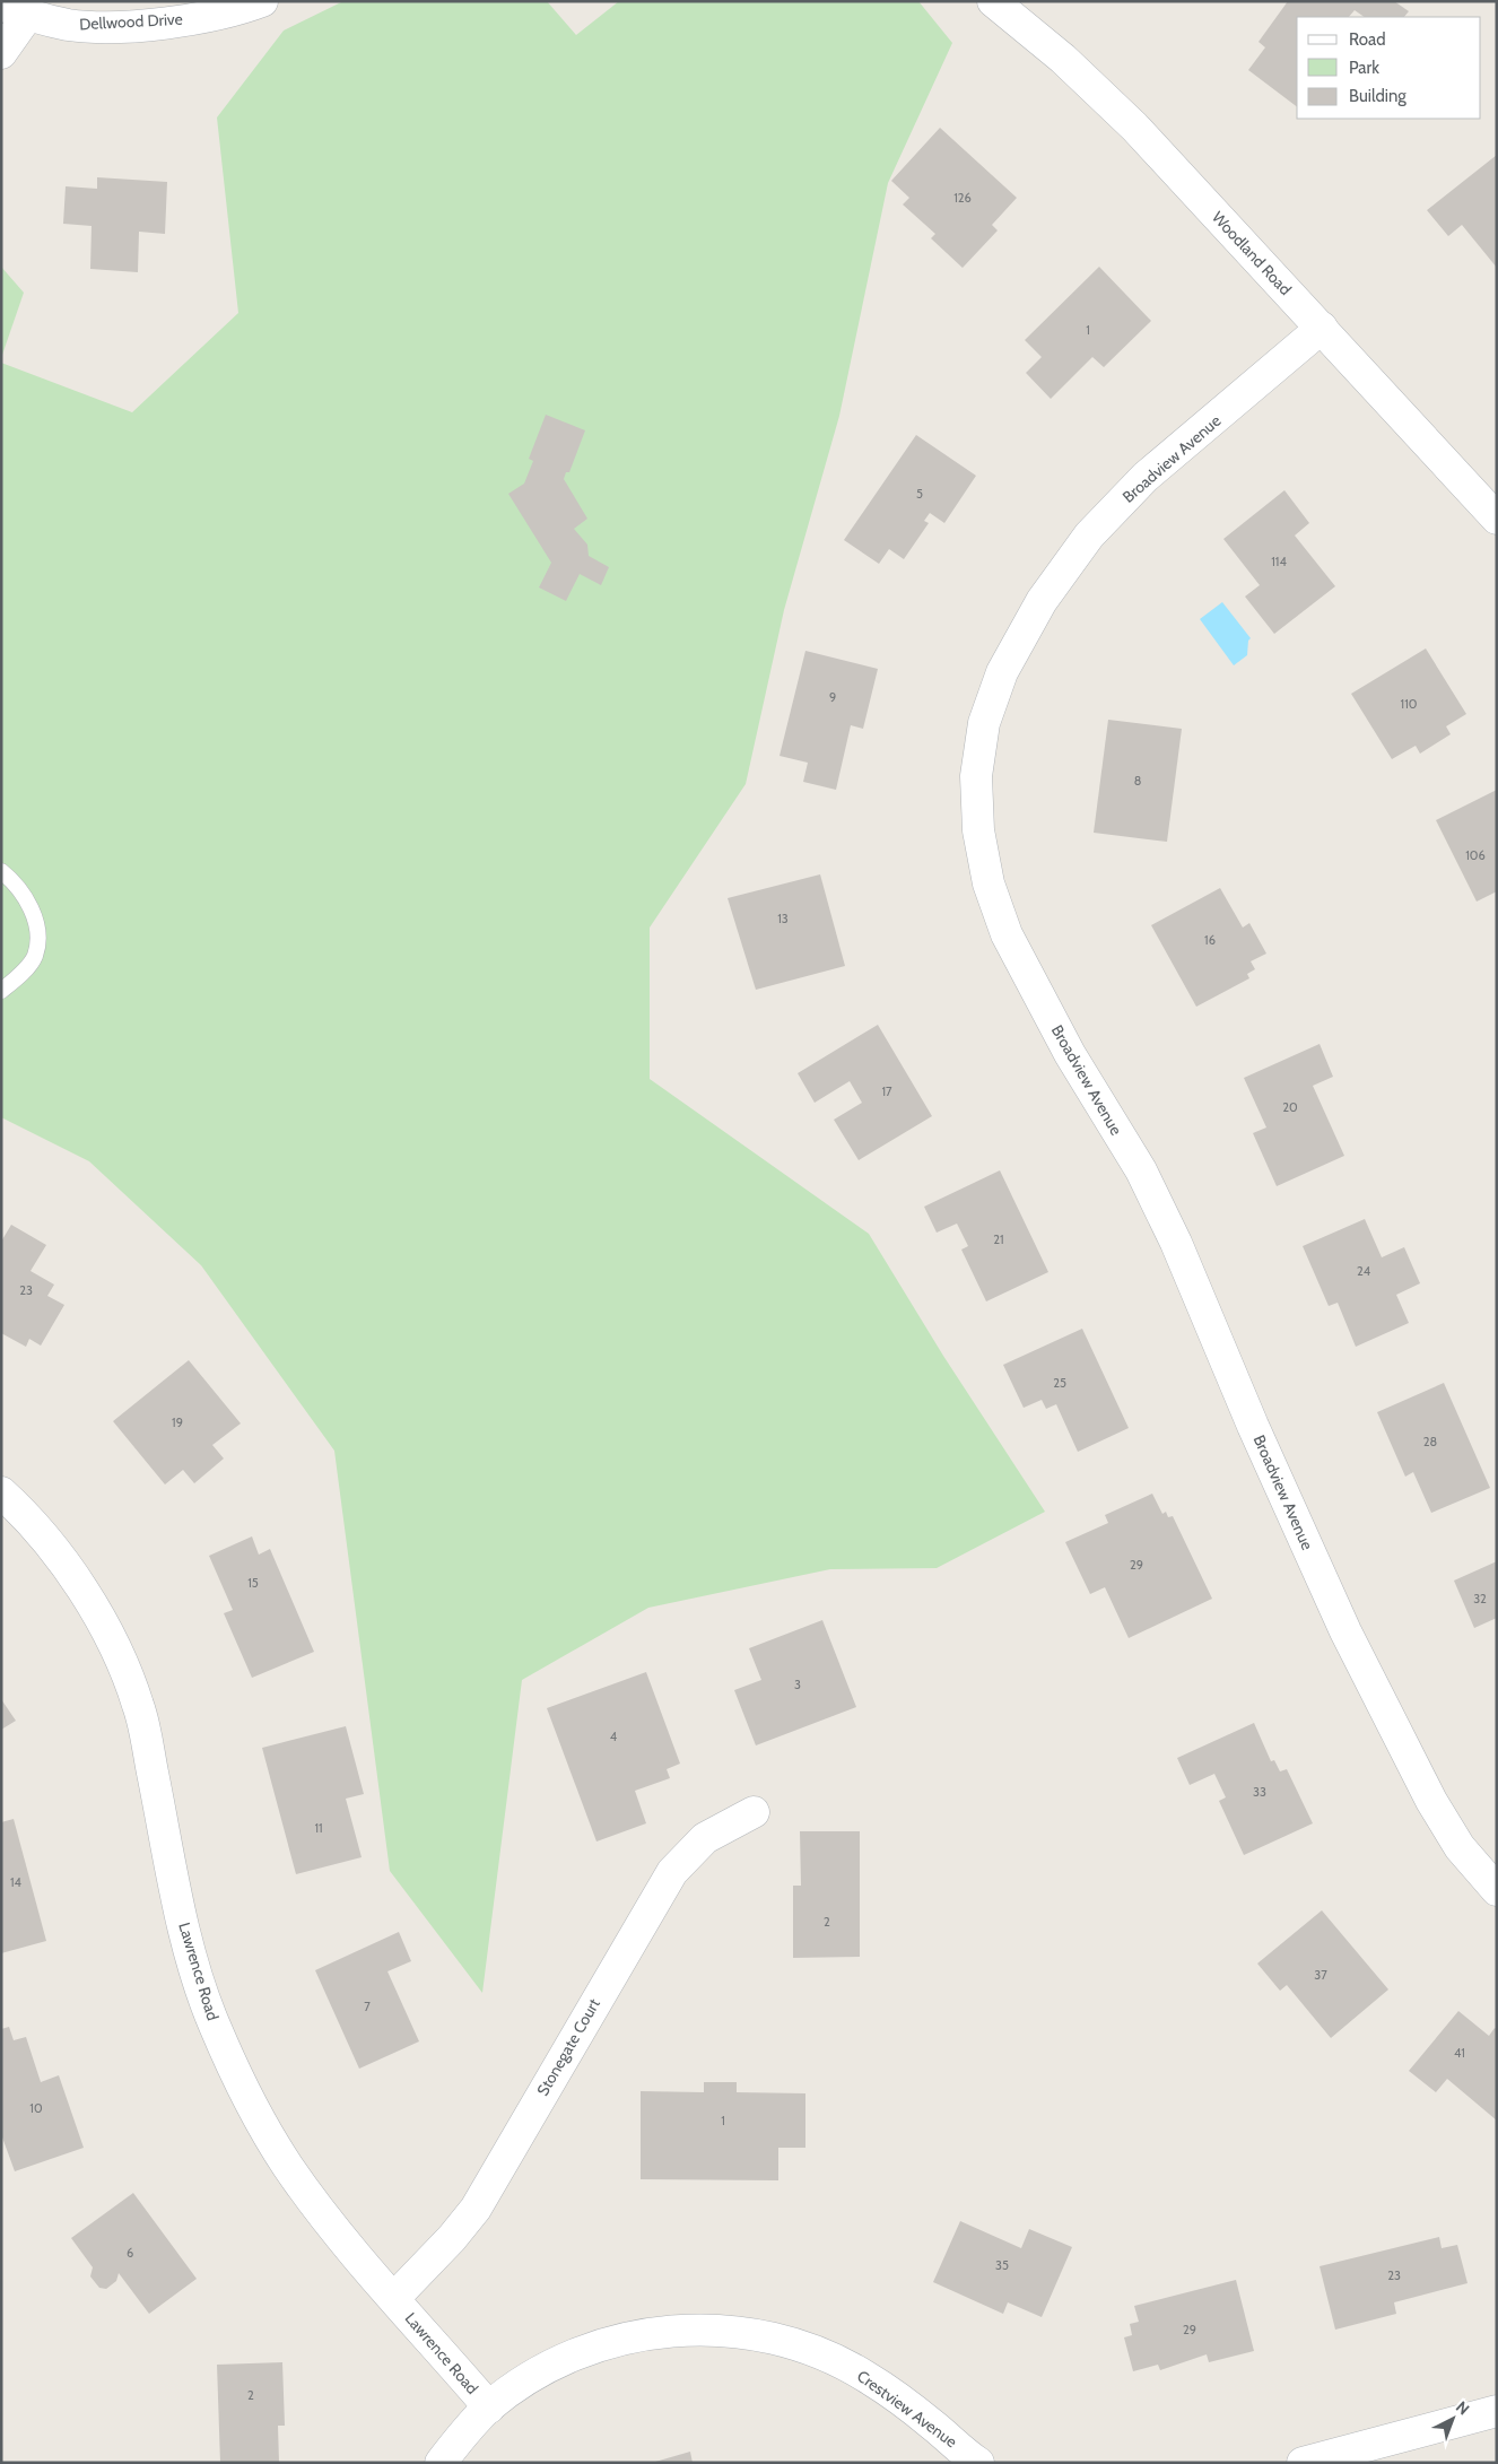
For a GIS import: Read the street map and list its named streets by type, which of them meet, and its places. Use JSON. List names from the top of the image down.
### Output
{
  "streets": {
    "street": [
      "Dellwood Drive",
      "Woodland Road",
      "Broadview Avenue",
      "Lawrence Road",
      "Stonegate Court",
      "Crestview Avenue"
    ]
  },
  "crossings": [
    ["Woodland Road", "Broadview Avenue"],
    ["Lawrence Road", "Stonegate Court"],
    ["Lawrence Road", "Crestview Avenue"]
  ],
  "house_numbers": [
    "126",
    "1",
    "5",
    "114",
    "9",
    "110",
    "8",
    "106",
    "13",
    "16",
    "17",
    "20",
    "21",
    "24",
    "23",
    "25",
    "19",
    "28",
    "29",
    "15",
    "32",
    "3",
    "4",
    "33",
    "11",
    "14",
    "2",
    "37",
    "7",
    "41",
    "10",
    "1",
    "6",
    "35",
    "23",
    "29",
    "2"
  ],
  "legend": ["Road", "Park", "Building"],
  "north": "top right"
}
